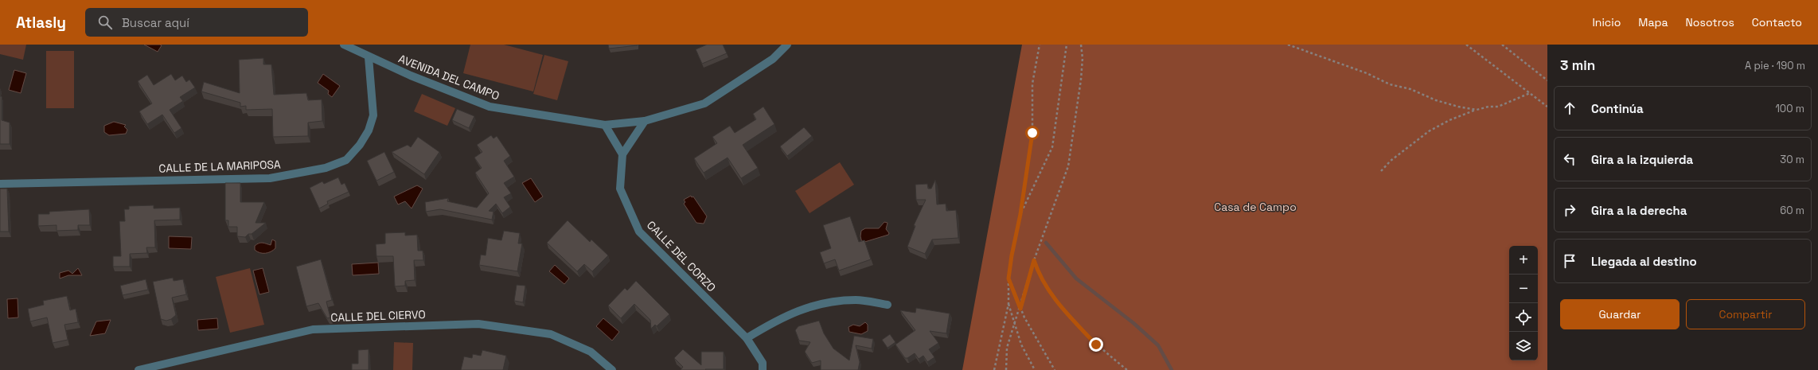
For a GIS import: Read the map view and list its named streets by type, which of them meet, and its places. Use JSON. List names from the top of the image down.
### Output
{
  "streets": {
    "street": [
      "AVENIDA DEL CAMPO",
      "CALLE DE LA MARIPOSA",
      "CALLE DEL CORZO",
      "CALLE DEL CIERVO"
    ]
  },
  "crossings": [
    ["AVENIDA DEL CAMPO", "CALLE DE LA MARIPOSA"],
    ["AVENIDA DEL CAMPO", "CALLE DEL CORZO"]
  ],
  "parks": ["Casa de Campo"],
  "page": {
    "header": "Atlasly",
    "search": "Buscar aquí",
    "nav": [
      "Inicio",
      "Mapa",
      "Nosotros",
      "Contacto"
    ],
    "heading": ["3 min", "A pie · 190 m"],
    "list": [
      ["Continúa", "100 m"],
      ["Gira a la izquierda", "30 m"],
      ["Gira a la derecha", "60 m"],
      "Llegada al destino"
    ],
    "map_buttons": ["+", "−"],
    "buttons": ["Guardar", "Compartir"]
  }
}
